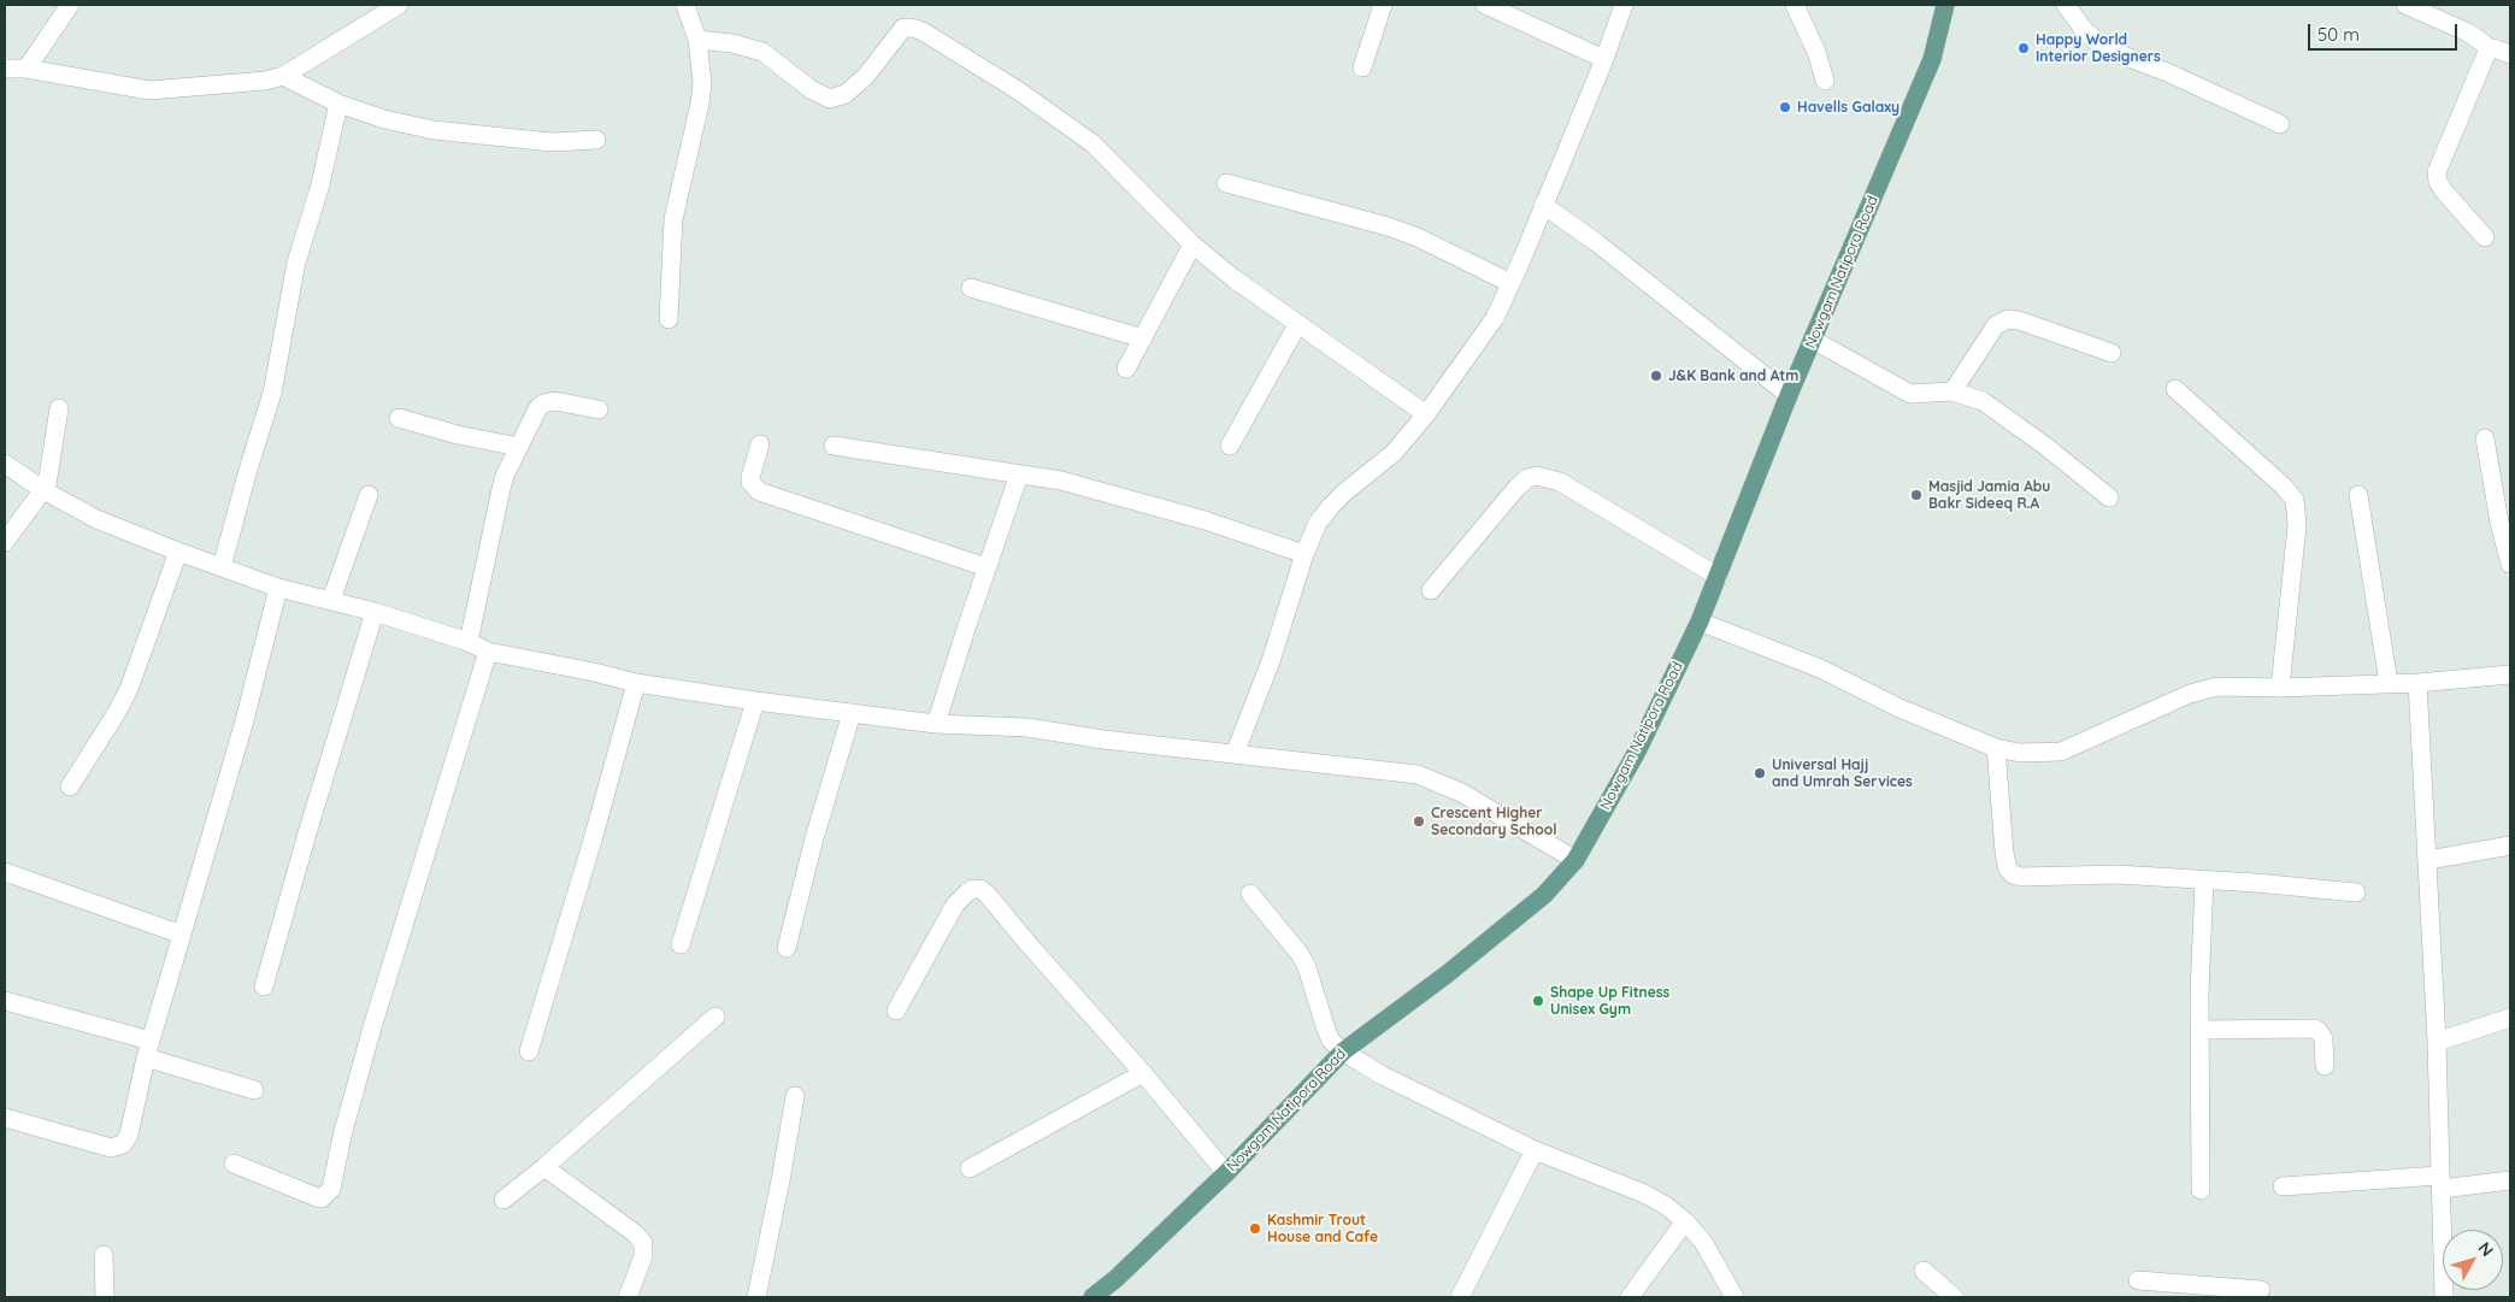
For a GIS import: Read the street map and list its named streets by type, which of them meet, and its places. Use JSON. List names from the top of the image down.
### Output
{
  "streets": {
    "main road": ["Nowgam Natipora Road"]
  },
  "places": [
    "Happy World Interior Designers",
    "Havells Galaxy",
    "J&K Bank and Atm",
    "Masjid Jamia Abu Bakr Sideeq R.A",
    "Universal Hajj and Umrah Services",
    "Crescent Higher Secondary School",
    "Shape Up Fitness Unisex Gym",
    "Kashmir Trout House and Cafe"
  ],
  "scale_bar": "50 m",
  "north": "top right"
}
